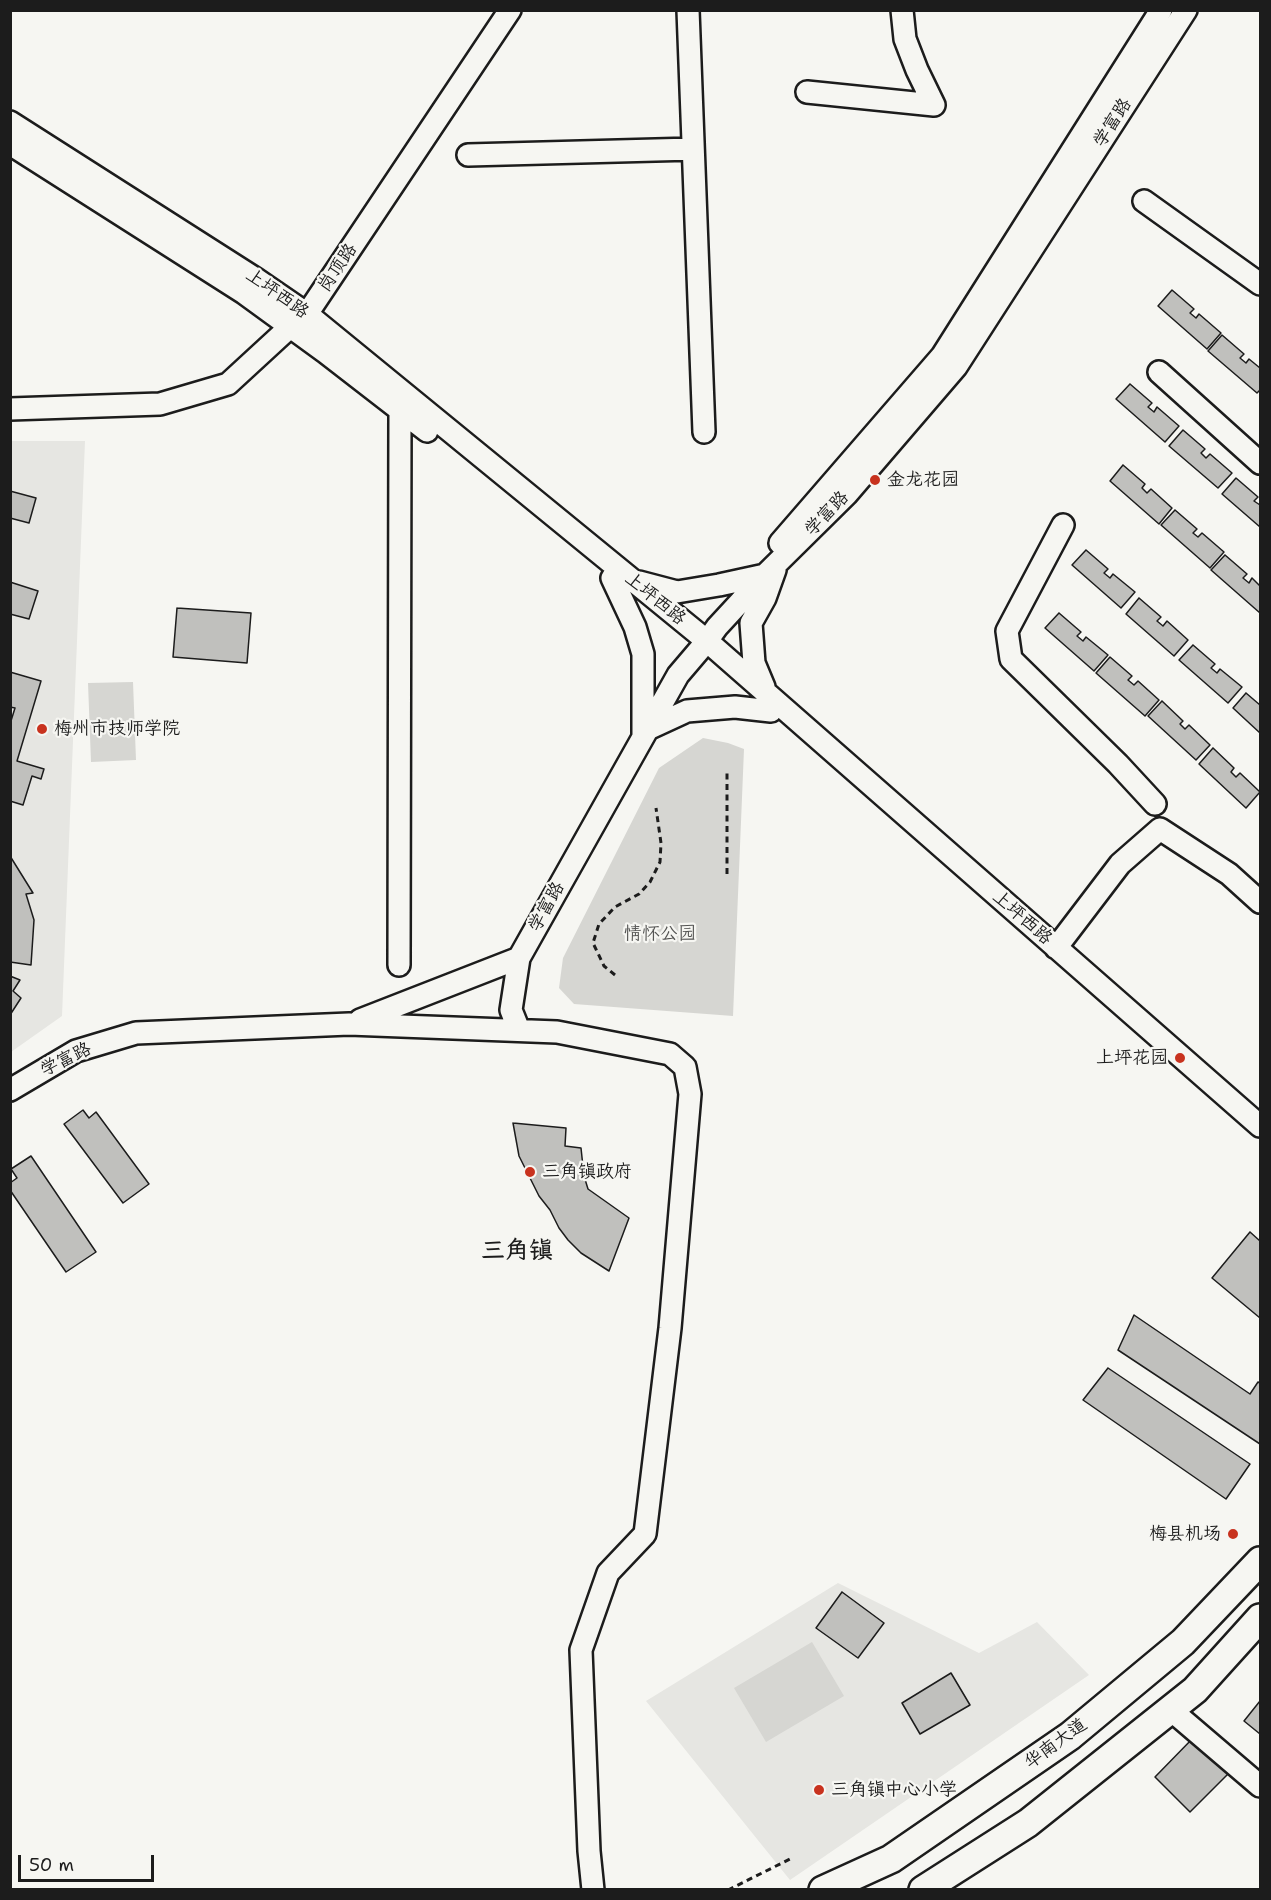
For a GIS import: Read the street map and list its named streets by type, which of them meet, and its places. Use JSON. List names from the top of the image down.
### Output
{
  "streets": {
    "main road": ["华南大道"],
    "street": ["学富路", "岗顶路", "上坪西路"]
  },
  "crossings": [
    ["学富路", "上坪西路"],
    ["岗顶路", "上坪西路"]
  ],
  "districts": ["三角镇"],
  "parks": ["情怀公园"],
  "places": [
    "金龙花园",
    "梅州市技师学院",
    "上坪花园",
    "三角镇政府",
    "梅县机场",
    "三角镇中心小学"
  ],
  "scale_bar": "50 m"
}
